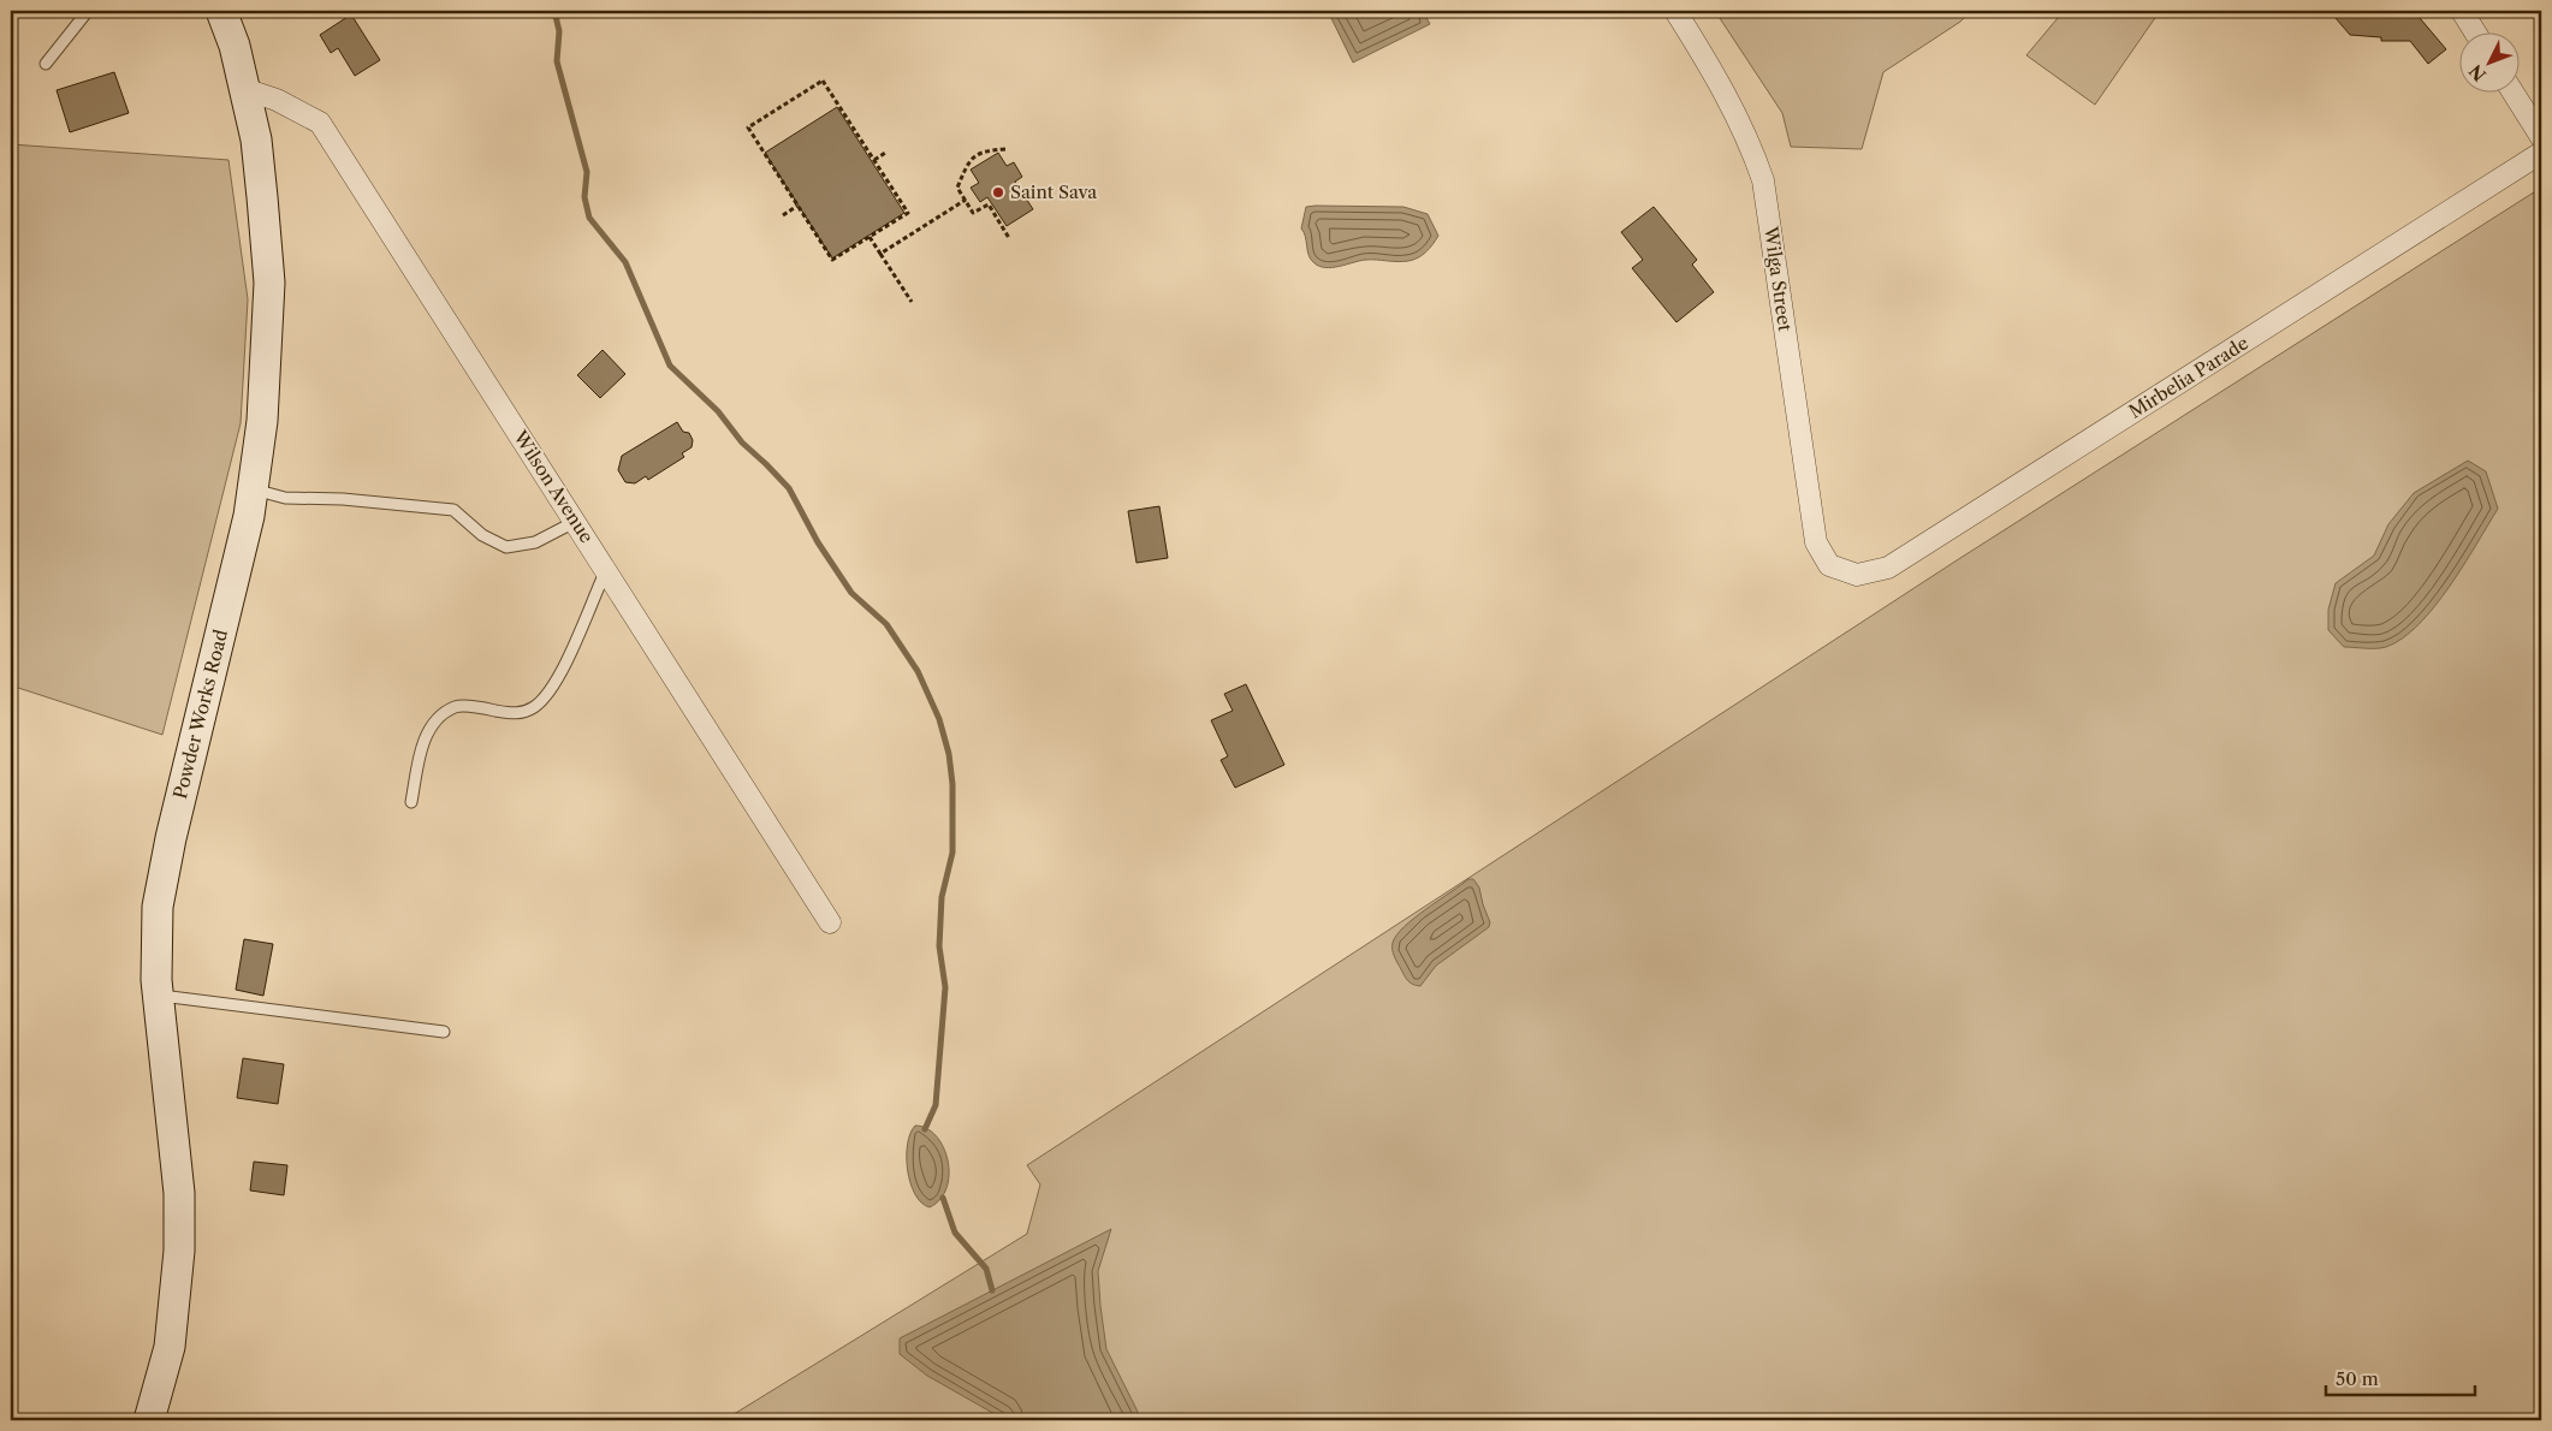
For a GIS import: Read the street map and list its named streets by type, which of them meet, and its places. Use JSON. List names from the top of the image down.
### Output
{
  "streets": {
    "main road": ["Powder Works Road"],
    "street": ["Wilga Street", "Mirbelia Parade", "Wilson Avenue"]
  },
  "crossings": [
    ["Wilga Street", "Mirbelia Parade"],
    ["Wilson Avenue", "Powder Works Road"]
  ],
  "places": ["Saint Sava"],
  "scale_bar": "50 m",
  "north": "bottom left"
}
